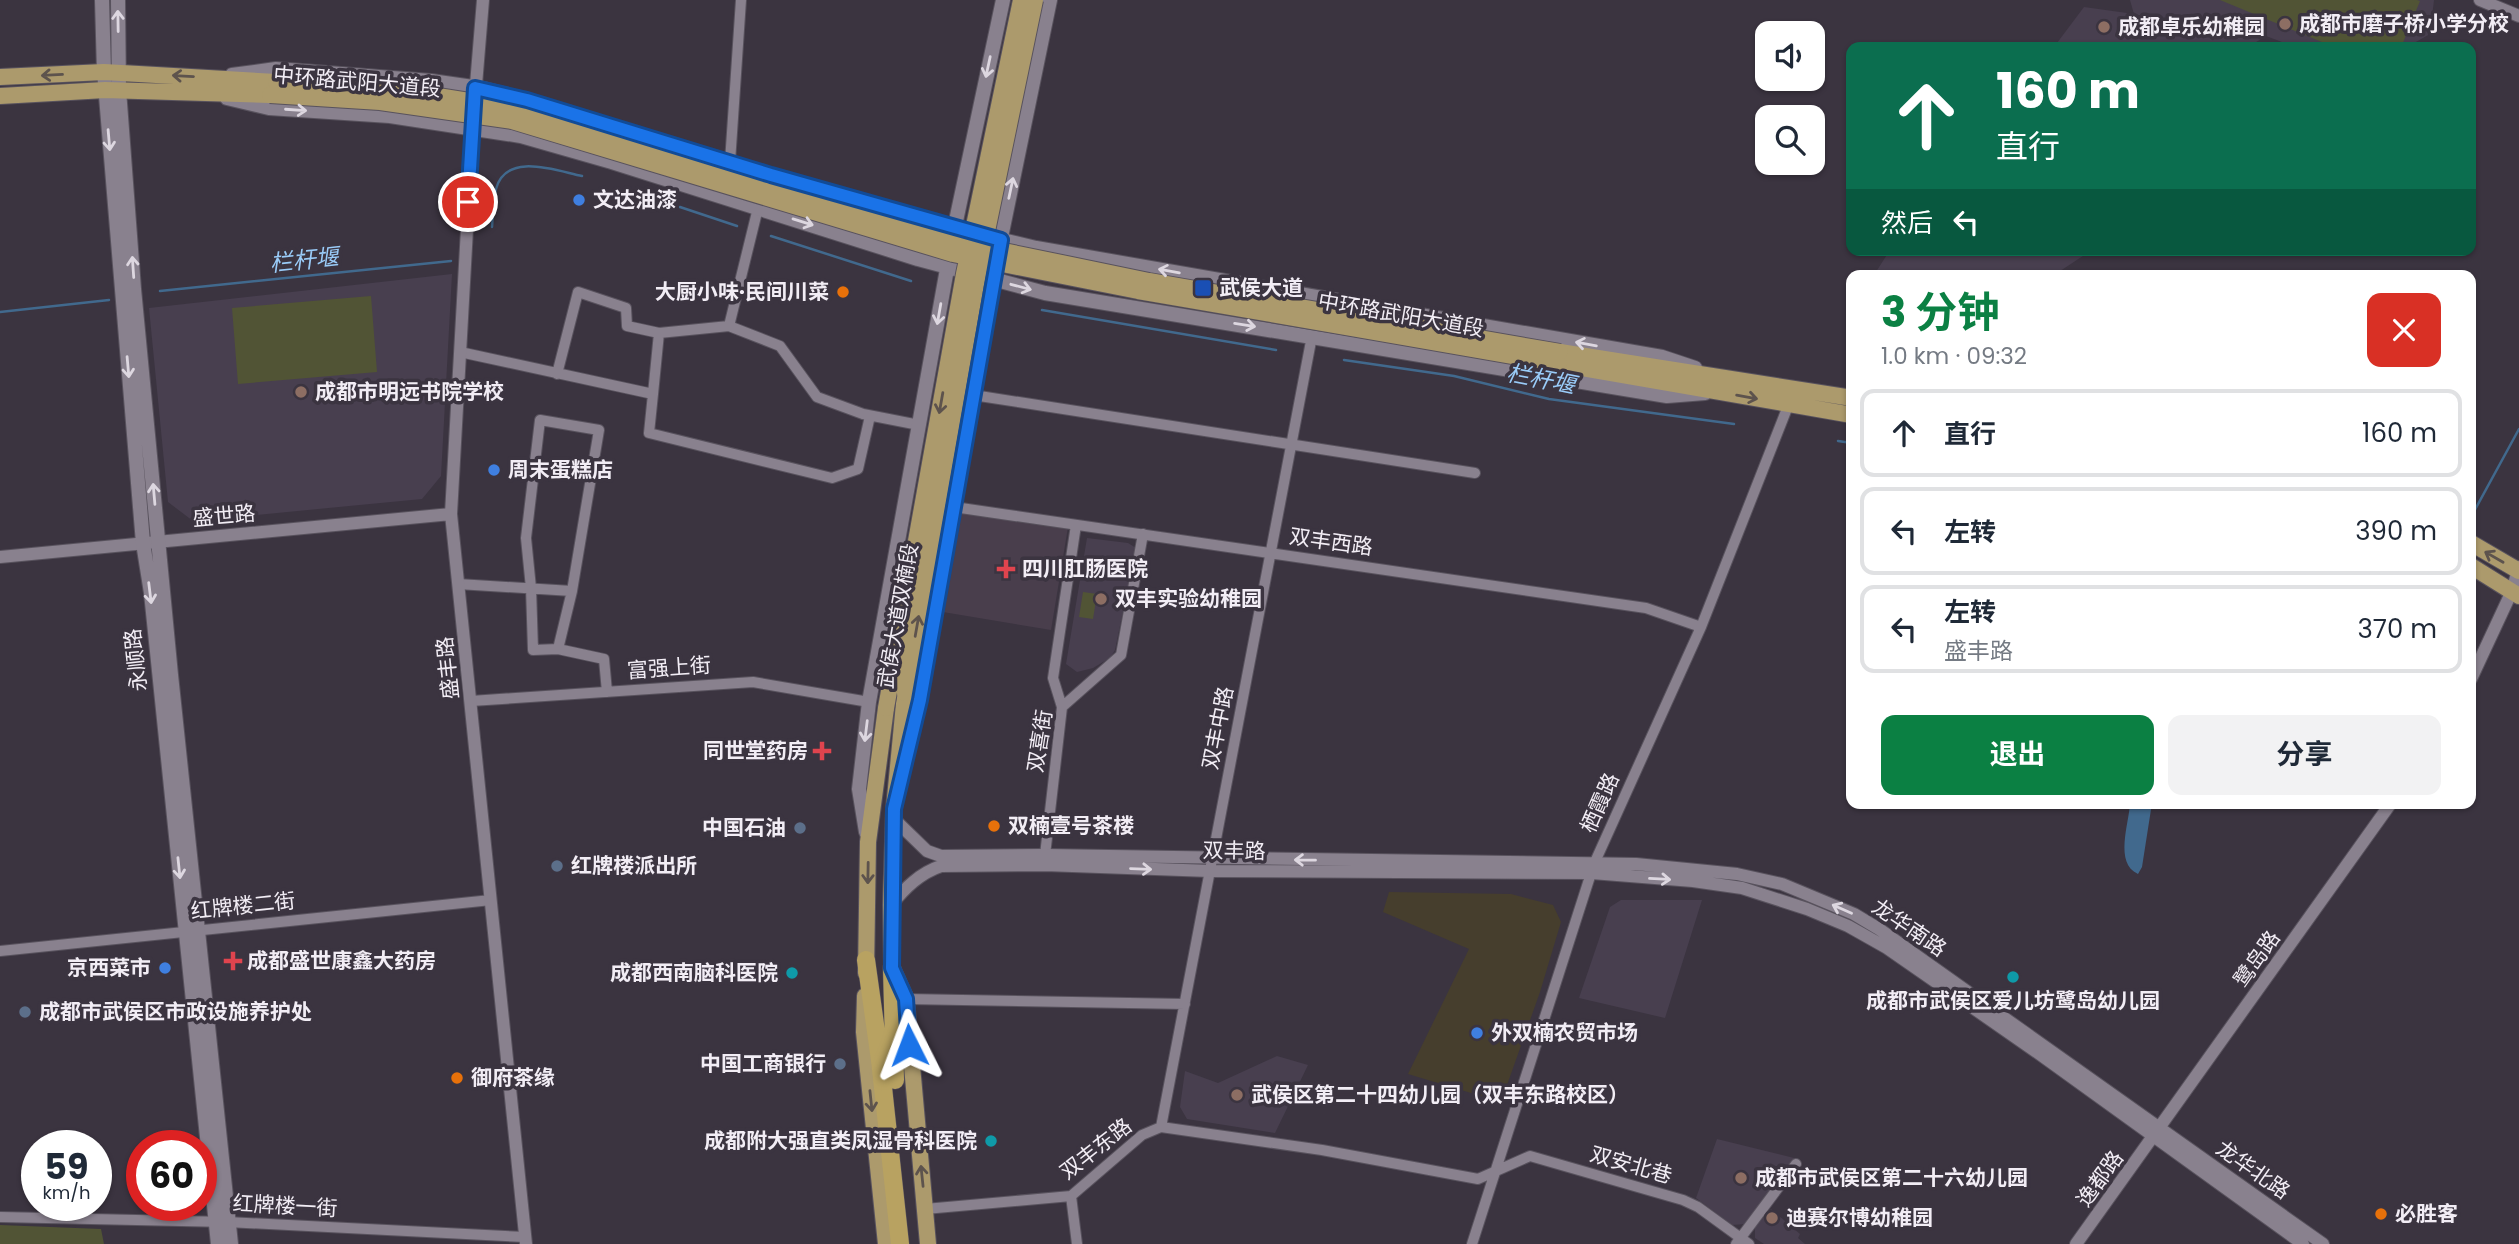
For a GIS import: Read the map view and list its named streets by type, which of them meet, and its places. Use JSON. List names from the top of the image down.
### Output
{
  "streets": {
    "main road": ["中环路武阳大道段", "武侯大道双楠段", "永顺路"],
    "street": [
      "盛世路",
      "双丰西路",
      "盛丰路",
      "富强上街",
      "双丰中路",
      "双喜街",
      "栖霞路",
      "双丰路",
      "红牌楼二街",
      "龙华南路",
      "鹭岛路",
      "双丰东路",
      "双安北巷",
      "龙华北路",
      "逸都路",
      "红牌楼一街"
    ]
  },
  "crossings": [
    ["中环路武阳大道段", "永顺路"],
    ["中环路武阳大道段", "栖霞路"],
    ["盛世路", "永顺路"],
    ["盛世路", "盛丰路"],
    ["双丰西路", "双丰中路"],
    ["双丰西路", "双喜街"],
    ["双丰西路", "栖霞路"],
    ["武侯大道双楠段", "双丰路"],
    ["武侯大道双楠段", "双丰东路"],
    ["永顺路", "红牌楼二街"],
    ["永顺路", "红牌楼一街"],
    ["盛丰路", "富强上街"],
    ["盛丰路", "红牌楼二街"],
    ["盛丰路", "红牌楼一街"],
    ["双丰中路", "双丰路"],
    ["双丰中路", "双丰东路"],
    ["双喜街", "双丰路"],
    ["栖霞路", "双丰路"],
    ["栖霞路", "龙华南路"],
    ["栖霞路", "双丰东路"],
    ["栖霞路", "双安北巷"],
    ["双丰路", "龙华南路"],
    ["龙华南路", "鹭岛路"],
    ["龙华南路", "龙华北路"],
    ["龙华南路", "逸都路"],
    ["鹭岛路", "龙华北路"],
    ["鹭岛路", "逸都路"],
    ["双丰东路", "双安北巷"],
    ["龙华北路", "逸都路"]
  ],
  "water": ["栏杆堰"],
  "places": {
    "other": [
      "成都市磨子桥小学分校",
      "成都卓乐幼稚园",
      "文达油漆",
      "大厨小味·民间川菜",
      "成都市明远书院学校",
      "周末蛋糕店",
      "双丰实验幼稚园",
      "双楠壹号茶楼",
      "中国石油",
      "红牌楼派出所",
      "京西菜市",
      "成都西南脑科医院",
      "成都市武侯区爱儿坊鹭岛幼儿园",
      "成都市武侯区市政设施养护处",
      "外双楠农贸市场",
      "中国工商银行",
      "御府茶缘",
      "武侯区第二十四幼儿园（双丰东路校区）",
      "成都附大强直类凤湿骨科医院",
      "成都市武侯区第二十六幼儿园",
      "必胜客",
      "迪赛尔博幼稚园"
    ],
    "transit": ["武侯大道"],
    "health": ["四川肛肠医院", "同世堂药房", "成都盛世康鑫大药房"]
  },
  "page": {
    "turn": ["160 m", "直行"],
    "then": "然后",
    "heading": ["3 分钟", "1.0 km · 09:32"],
    "list": [
      {
        "name": "直行",
        "value": "160 m"
      },
      {
        "name": "左转",
        "value": "390 m"
      },
      {
        "name": "左转",
        "note": "盛丰路",
        "value": "370 m"
      }
    ],
    "buttons": ["退出", "分享"],
    "speed": "59 km/h",
    "limit": "60"
  }
}
